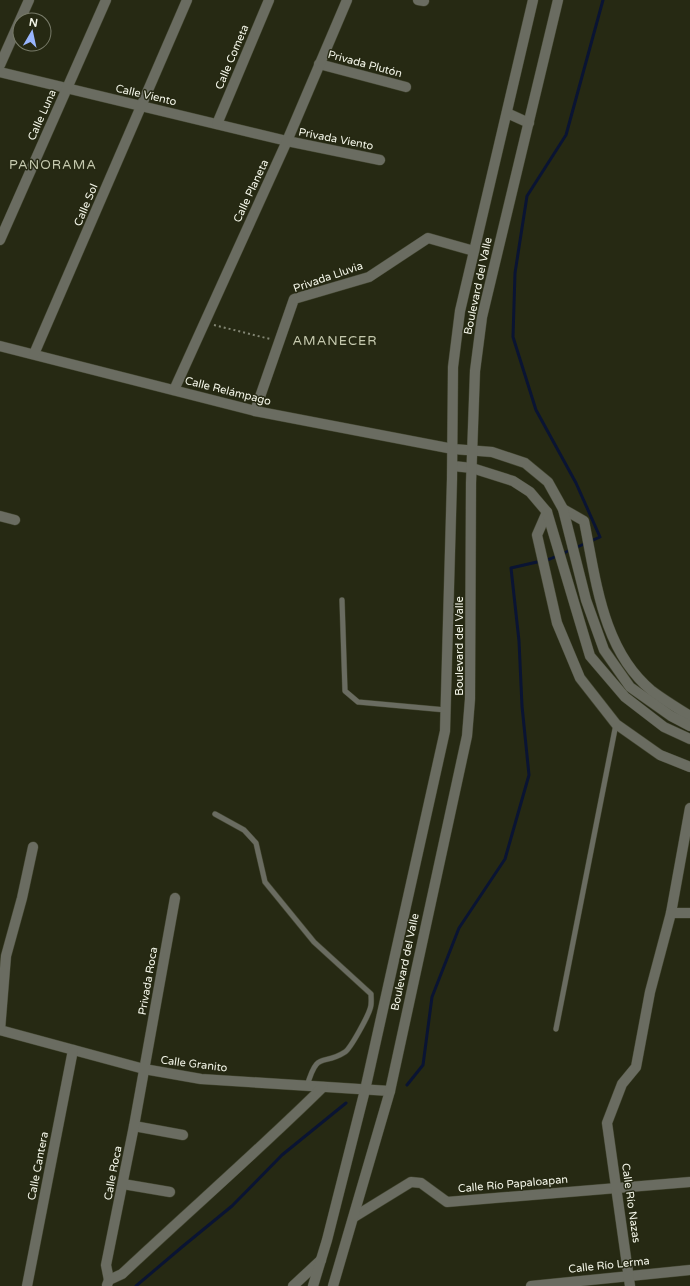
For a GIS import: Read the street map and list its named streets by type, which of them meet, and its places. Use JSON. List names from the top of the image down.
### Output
{
  "streets": {
    "street": [
      "Calle Cometa",
      "Privada Plutón",
      "Calle Viento",
      "Calle Luna",
      "Privada Viento",
      "Calle Planeta",
      "Calle Sol",
      "Privada Lluvia",
      "Boulevard del Valle",
      "Calle Relámpago",
      "Privada Roca",
      "Calle Granito",
      "Calle Cantera",
      "Calle Roca",
      "Calle Río Papaloapan",
      "Calle Río Nazas",
      "Calle Río Lerma"
    ]
  },
  "crossings": [
    ["Calle Cometa", "Calle Viento"],
    ["Privada Plutón", "Calle Planeta"],
    ["Calle Viento", "Calle Luna"],
    ["Calle Viento", "Privada Viento"],
    ["Calle Viento", "Calle Planeta"],
    ["Calle Viento", "Calle Sol"],
    ["Privada Viento", "Calle Planeta"],
    ["Calle Planeta", "Calle Relámpago"],
    ["Calle Sol", "Calle Relámpago"],
    ["Privada Lluvia", "Boulevard del Valle"],
    ["Privada Lluvia", "Calle Relámpago"],
    ["Boulevard del Valle", "Calle Relámpago"],
    ["Boulevard del Valle", "Calle Granito"],
    ["Boulevard del Valle", "Calle Río Papaloapan"],
    ["Privada Roca", "Calle Granito"],
    ["Privada Roca", "Calle Roca"],
    ["Calle Granito", "Calle Cantera"],
    ["Calle Granito", "Calle Roca"],
    ["Calle Río Papaloapan", "Calle Río Nazas"],
    ["Calle Río Nazas", "Calle Río Lerma"]
  ],
  "districts": ["PANORAMA", "AMANECER"],
  "north": "top"
}
